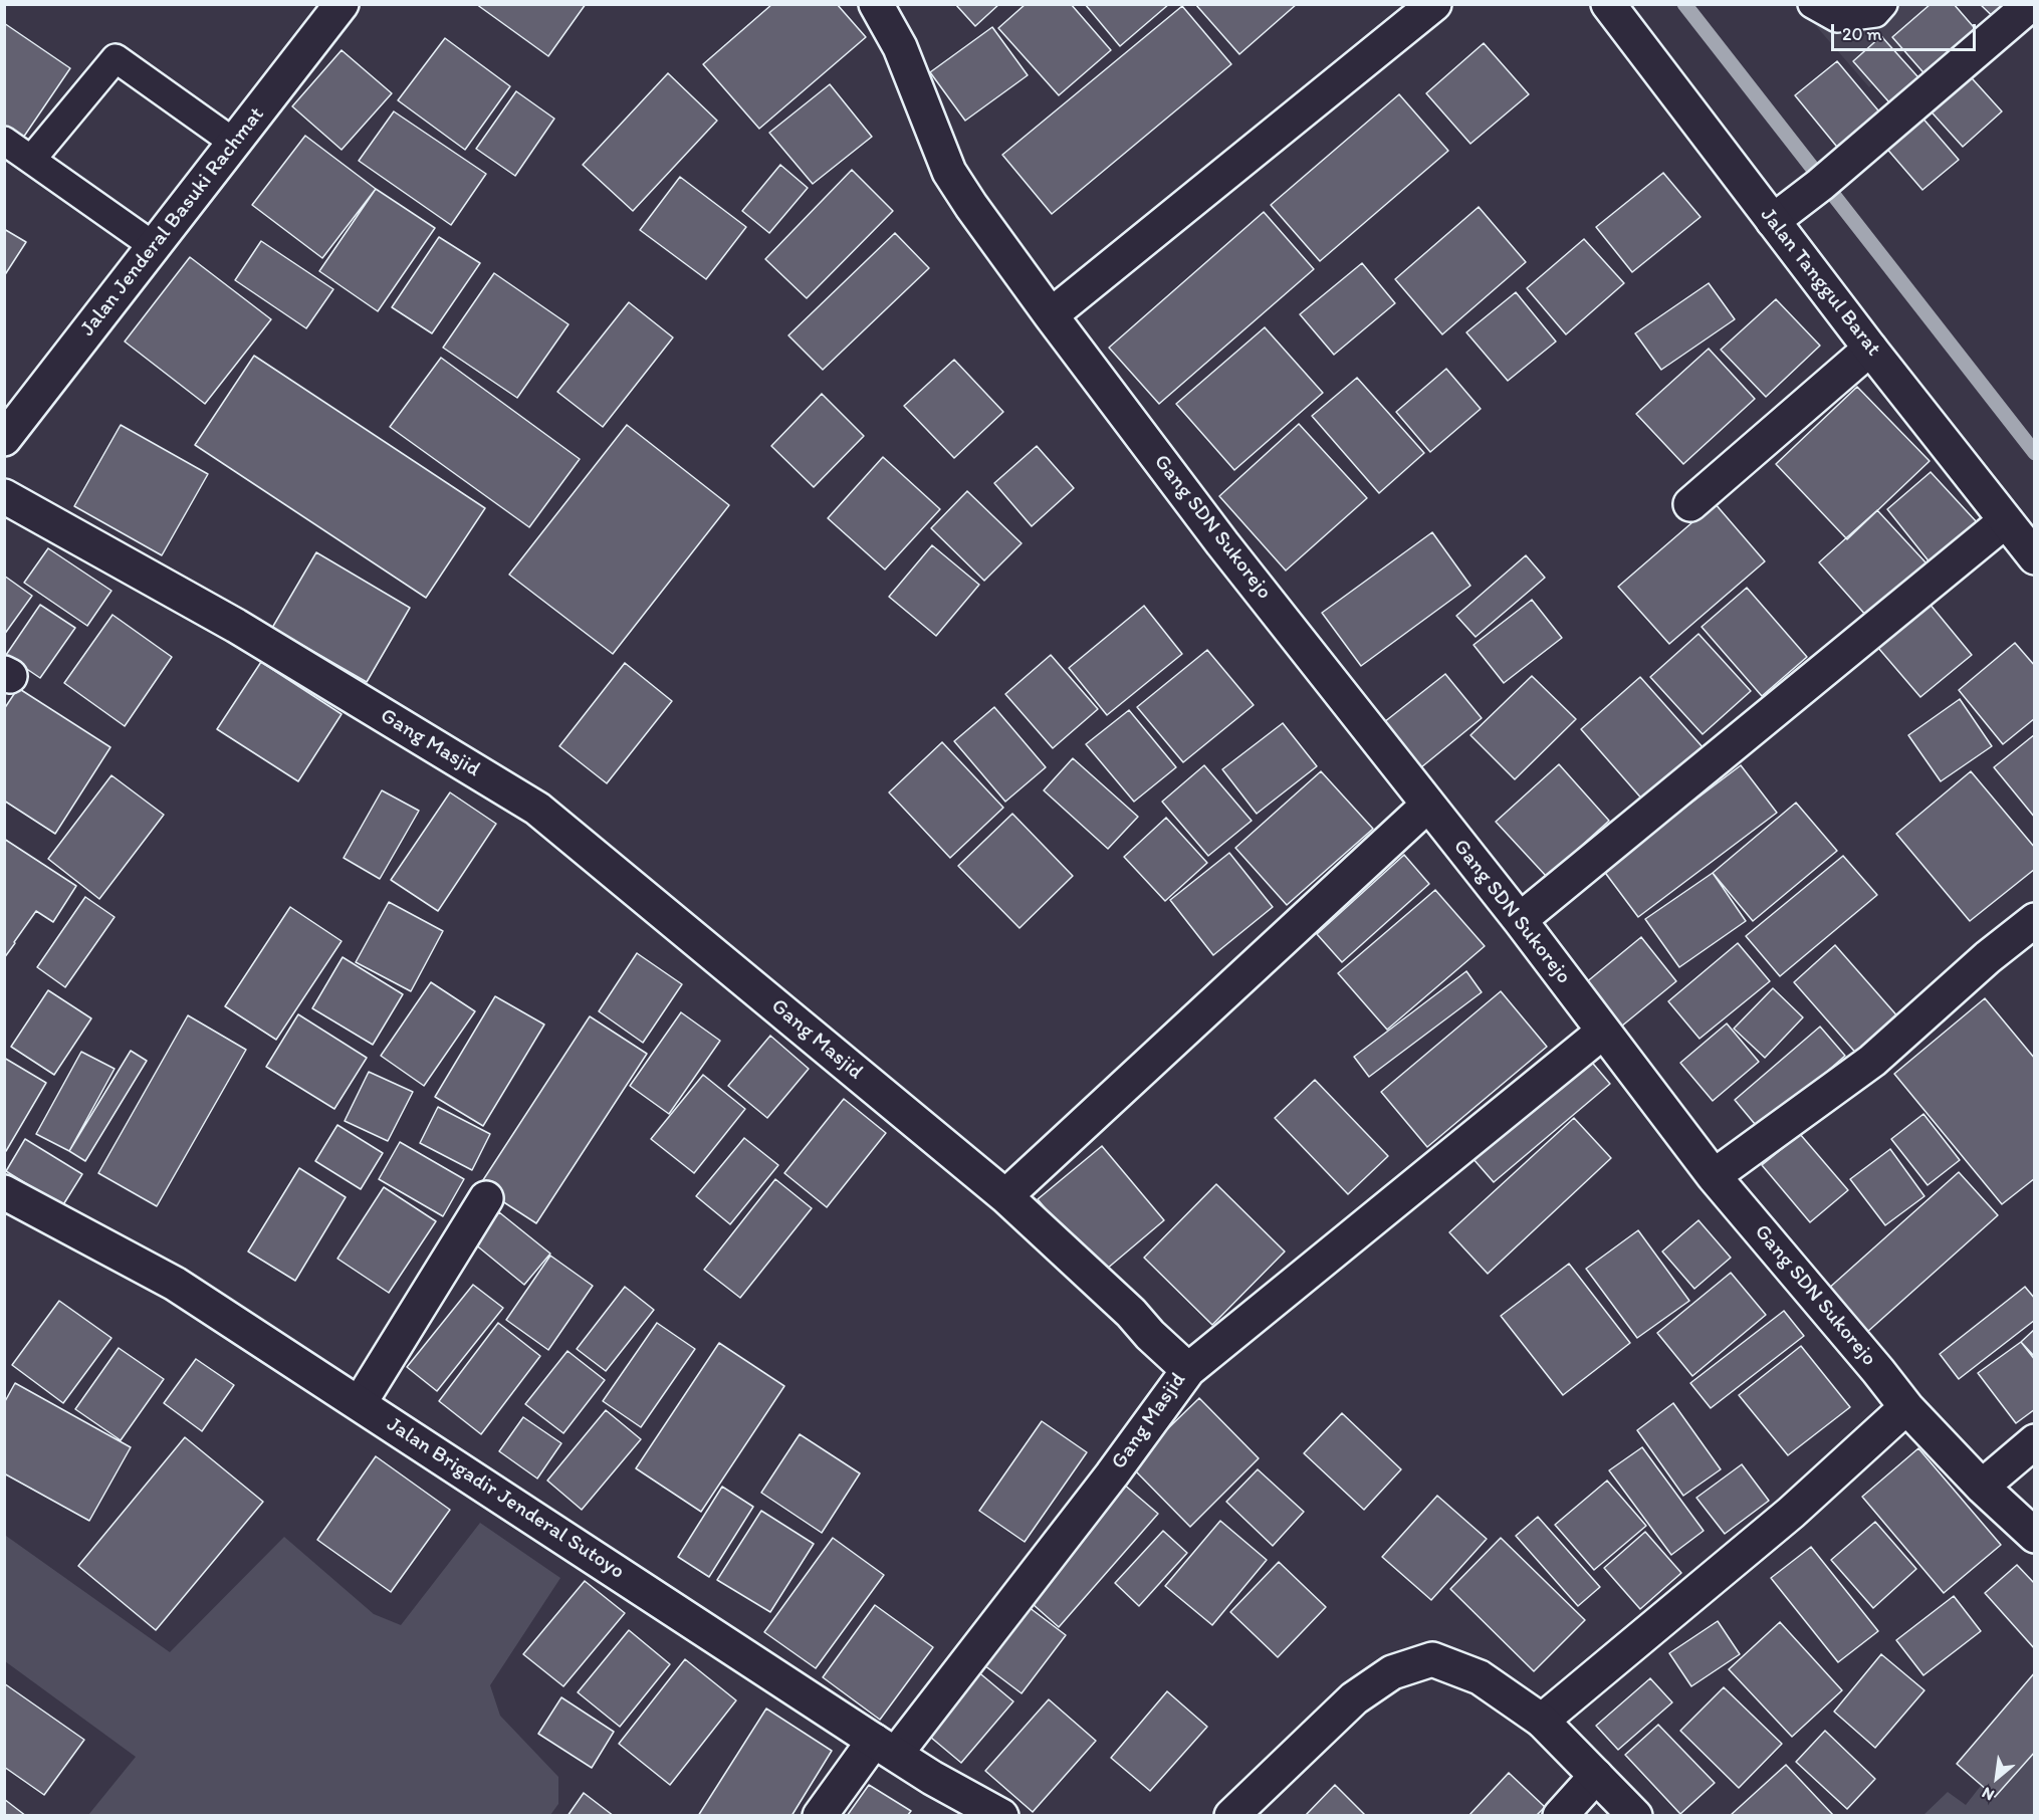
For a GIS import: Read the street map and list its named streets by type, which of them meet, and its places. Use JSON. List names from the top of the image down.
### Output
{
  "streets": {
    "street": [
      "Jalan Jenderal Basuki Rachmat",
      "Jalan Tanggul Barat",
      "Gang SDN Sukorejo",
      "Gang Masjid",
      "Jalan Brigadir Jenderal Sutoyo"
    ]
  },
  "crossings": [
    ["Gang Masjid", "Jalan Brigadir Jenderal Sutoyo"]
  ],
  "scale_bar": "20 m",
  "north": "bottom left"
}
